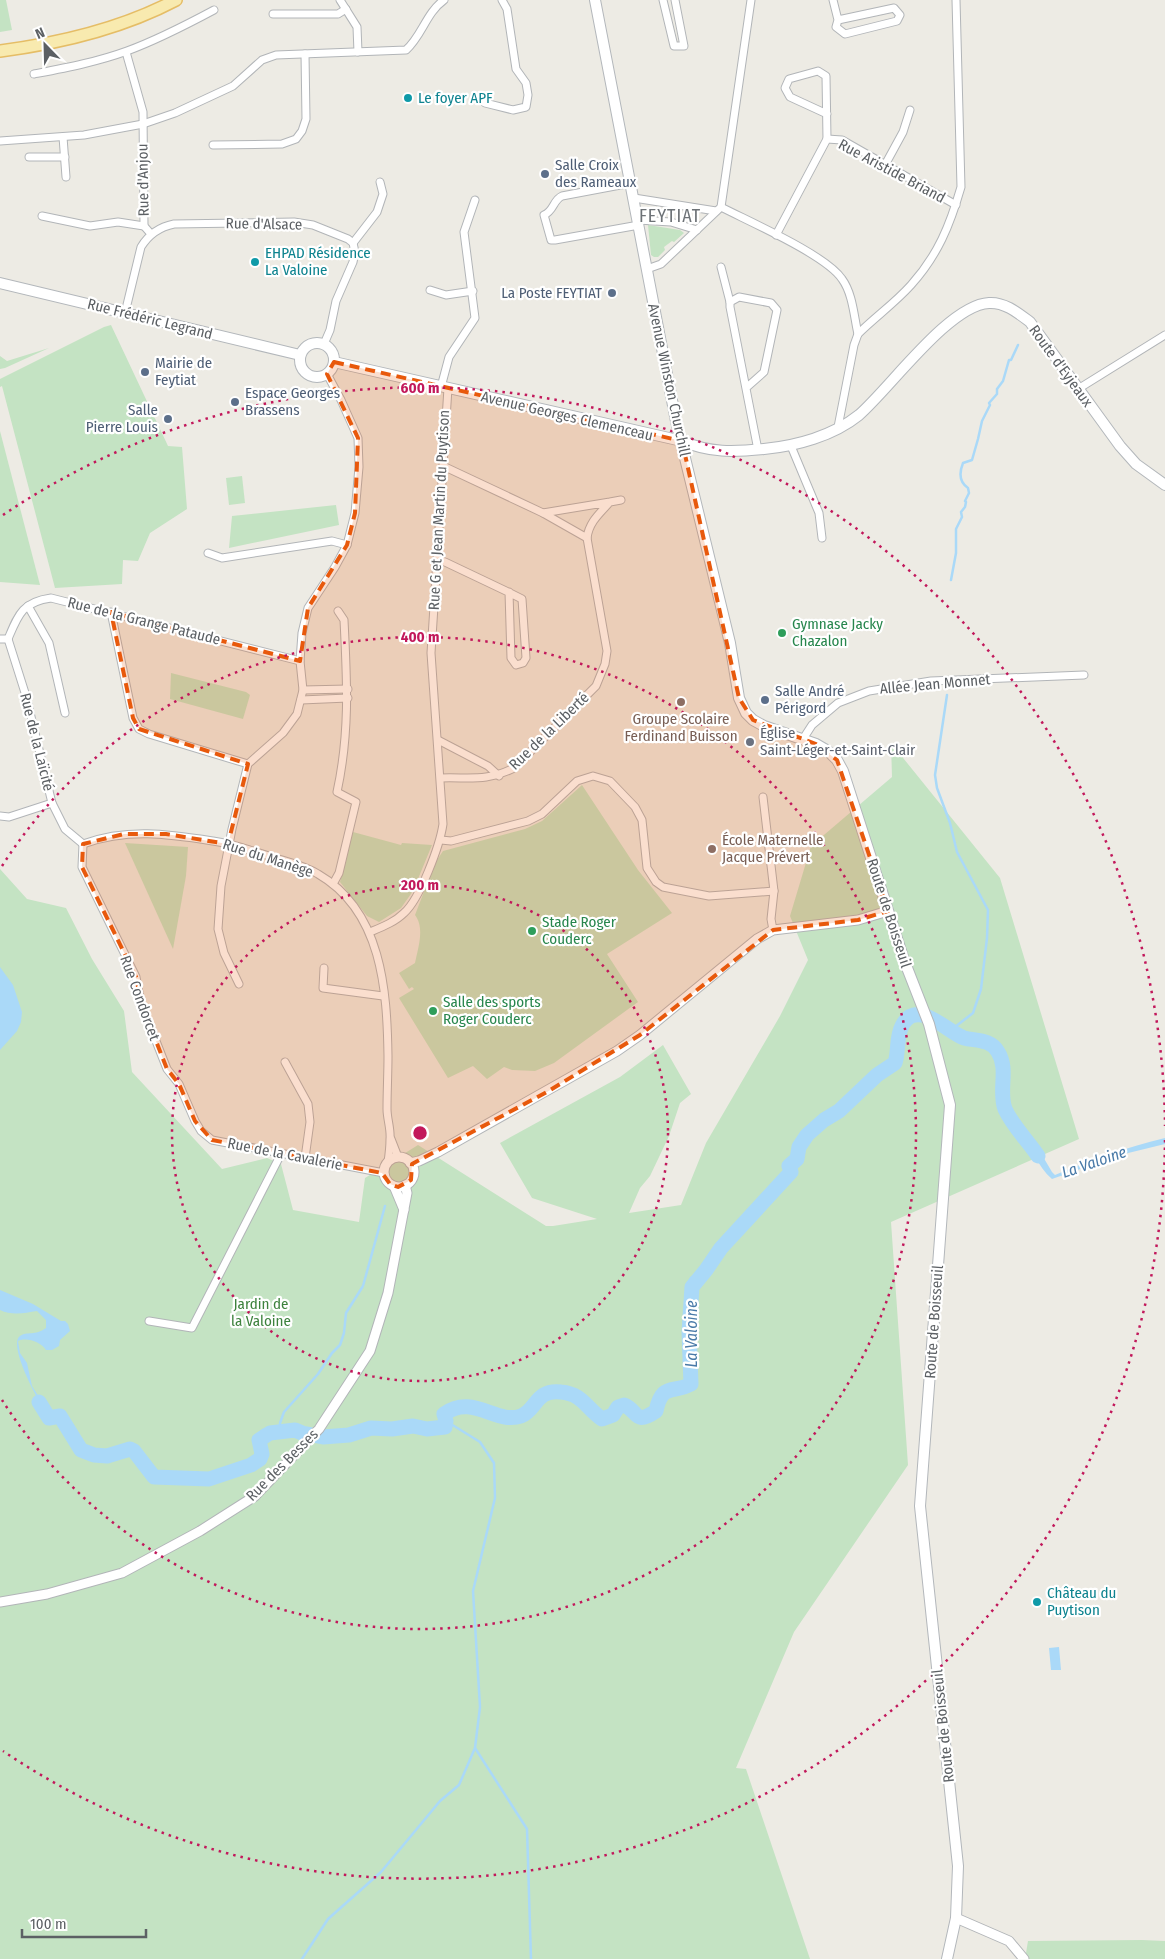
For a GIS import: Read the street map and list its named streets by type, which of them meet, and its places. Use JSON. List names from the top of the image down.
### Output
{
  "streets": {
    "main road": [
      "Rue Frédéric Legrand",
      "Route d'Eyjeaux",
      "Avenue Winston Churchill",
      "Avenue Georges Clemenceau",
      "Route de Boisseuil"
    ],
    "street": [
      "Rue Aristide Briand",
      "Rue d'Anjou",
      "Rue d'Alsace",
      "Rue G et Jean Martin du Puytison",
      "Rue de la Grange Pataude",
      "Allée Jean Monnet",
      "Rue de la Liberté",
      "Rue de la Laïcité",
      "Rue du Manège",
      "Rue Condorcet",
      "Rue de la Cavalerie",
      "Rue des Besses"
    ]
  },
  "crossings": [
    ["Rue d'Anjou", "Rue d'Alsace"],
    ["Rue Frédéric Legrand", "Avenue Georges Clemenceau"],
    ["Route d'Eyjeaux", "Avenue Georges Clemenceau"],
    ["Avenue Winston Churchill", "Avenue Georges Clemenceau"],
    ["Avenue Winston Churchill", "Route de Boisseuil"],
    ["Avenue Georges Clemenceau", "Rue G et Jean Martin du Puytison"],
    ["Rue G et Jean Martin du Puytison", "Rue du Manège"],
    ["Allée Jean Monnet", "Route de Boisseuil"],
    ["Rue de la Laïcité", "Rue du Manège"],
    ["Rue de la Laïcité", "Rue Condorcet"],
    ["Rue du Manège", "Rue Condorcet"],
    ["Rue du Manège", "Rue de la Cavalerie"],
    ["Rue du Manège", "Rue des Besses"],
    ["Rue Condorcet", "Rue de la Cavalerie"],
    ["Rue de la Cavalerie", "Rue des Besses"]
  ],
  "districts": ["FEYTIAT"],
  "water": ["La Valoine"],
  "parks": ["Jardin de la Valoine"],
  "places": [
    "Le foyer APF",
    "Salle Croix des Rameaux",
    "EHPAD Résidence La Valoine",
    "La Poste FEYTIAT",
    "Mairie de Feytiat",
    "Espace Georges Brassens",
    "Salle Pierre Louis",
    "Gymnase Jacky Chazalon",
    "Salle André Périgord",
    "Groupe Scolaire Ferdinand Buisson",
    "Église Saint-Léger-et-Saint-Clair",
    "École Maternelle Jacque Prévert",
    "Stade Roger Couderc",
    "Salle des sports Roger Couderc",
    "Château du Puytison"
  ],
  "scale_bar": "100 m",
  "north": "top left",
  "rings": ["600 m", "400 m", "200 m"]
}
